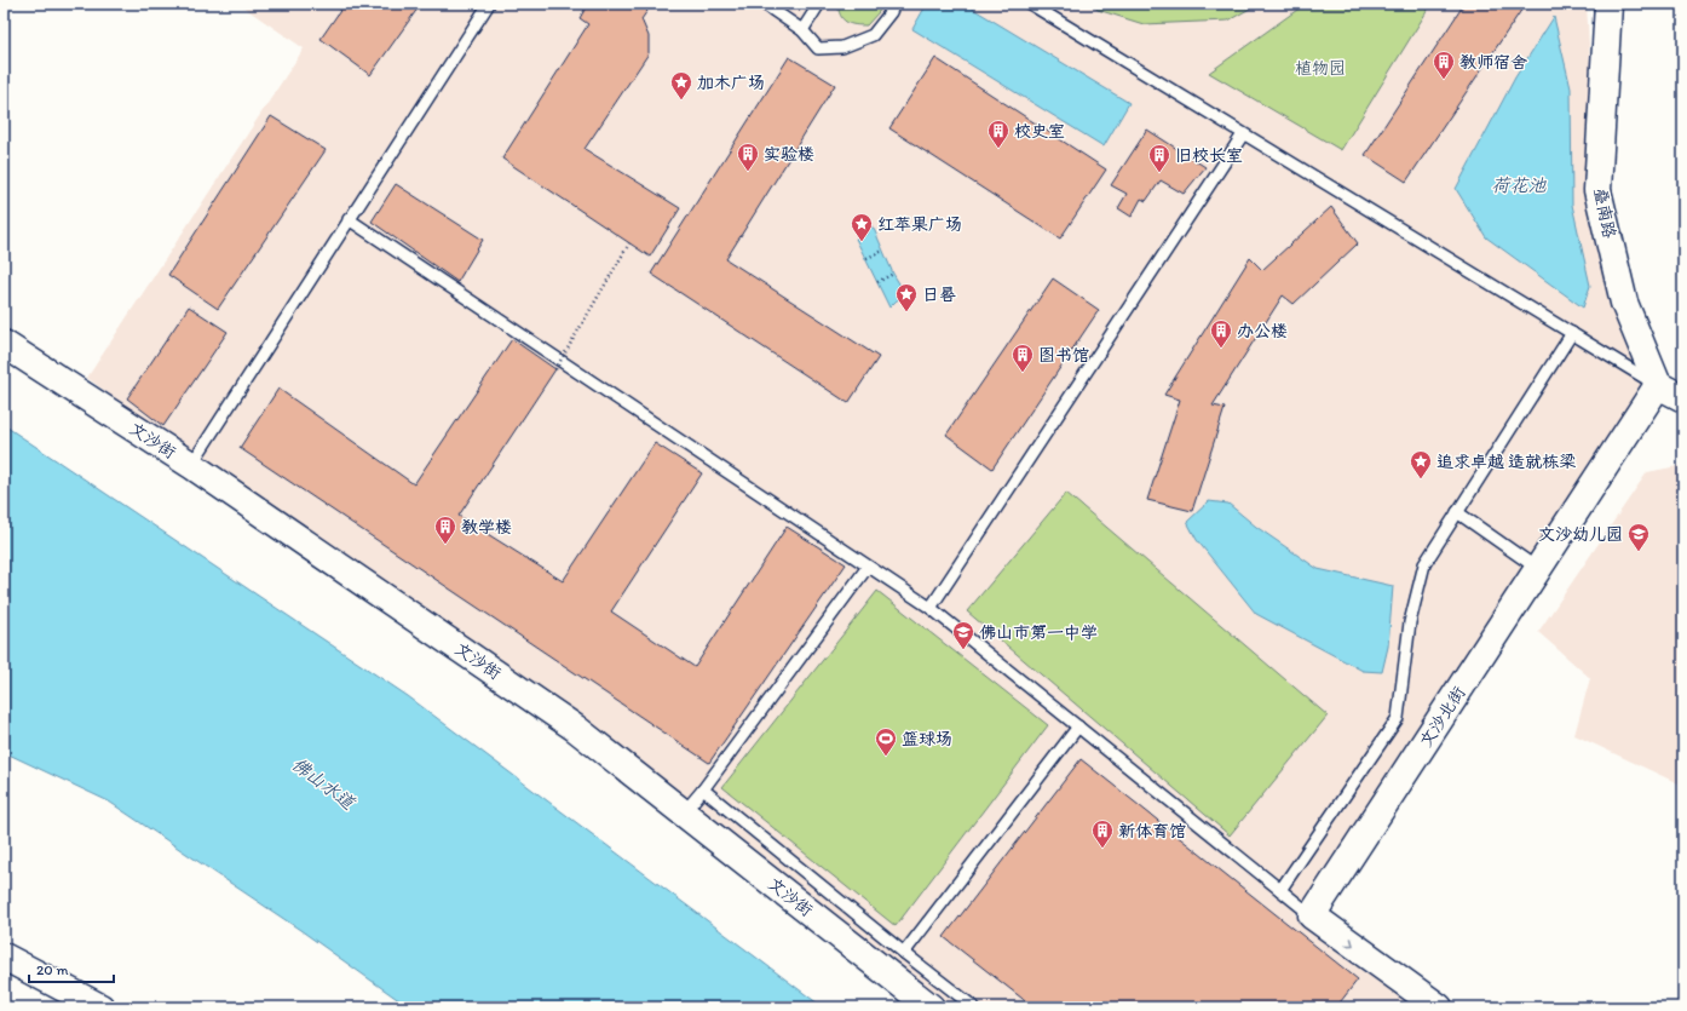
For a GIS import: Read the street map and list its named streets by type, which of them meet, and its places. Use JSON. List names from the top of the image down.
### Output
{
  "streets": {
    "street": ["叠南路", "文沙街", "文沙北街"]
  },
  "crossings": [
    ["叠南路", "文沙北街"]
  ],
  "water": ["荷花池", "佛山水道"],
  "parks": ["植物园"],
  "places": {
    "building": [
      "教师宿舍",
      "校史室",
      "实验楼",
      "旧校长室",
      "办公楼",
      "图书馆",
      "教学楼",
      "新体育馆"
    ],
    "place": [
      "加木广场",
      "红苹果广场",
      "日晷",
      "追求卓越 造就栋梁"
    ],
    "school or university": ["文沙幼儿园", "佛山市第一中学"],
    "sports": ["篮球场"]
  },
  "scale_bar": "20 m"
}
